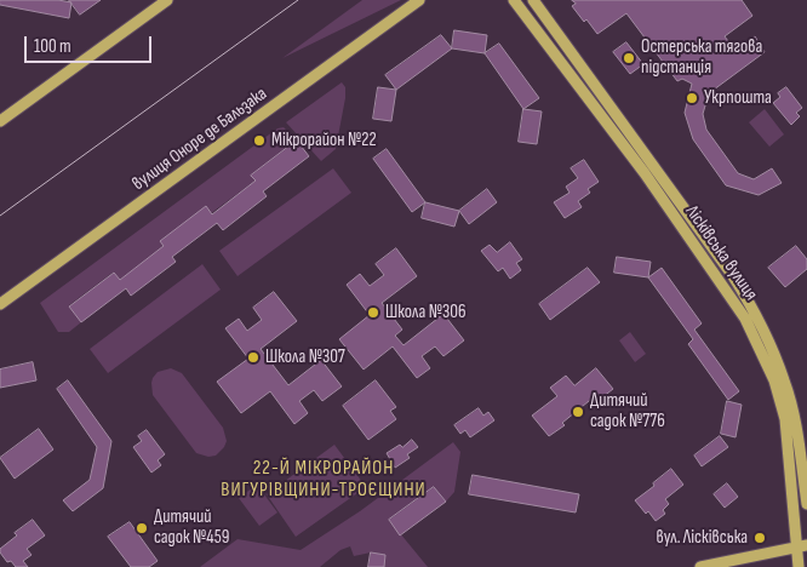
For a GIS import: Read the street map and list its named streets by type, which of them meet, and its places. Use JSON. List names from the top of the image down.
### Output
{
  "streets": {
    "street": ["вулиця Оноре де Бальзака", "Лісківська вулиця"]
  },
  "districts": ["22-Й МІКРОРАЙОН ВИГУРІВЩИНИ-ТРОЄЩИНИ"],
  "places": [
    "Остерська тягова пiдстанцiя",
    "Укрпошта",
    "Мікрорайон №22",
    "Школа №306",
    "Школа №307",
    "Дитячий садок №776",
    "Дитячий садок №459",
    "вул. Лісківська"
  ],
  "scale_bar": "100 m"
}
